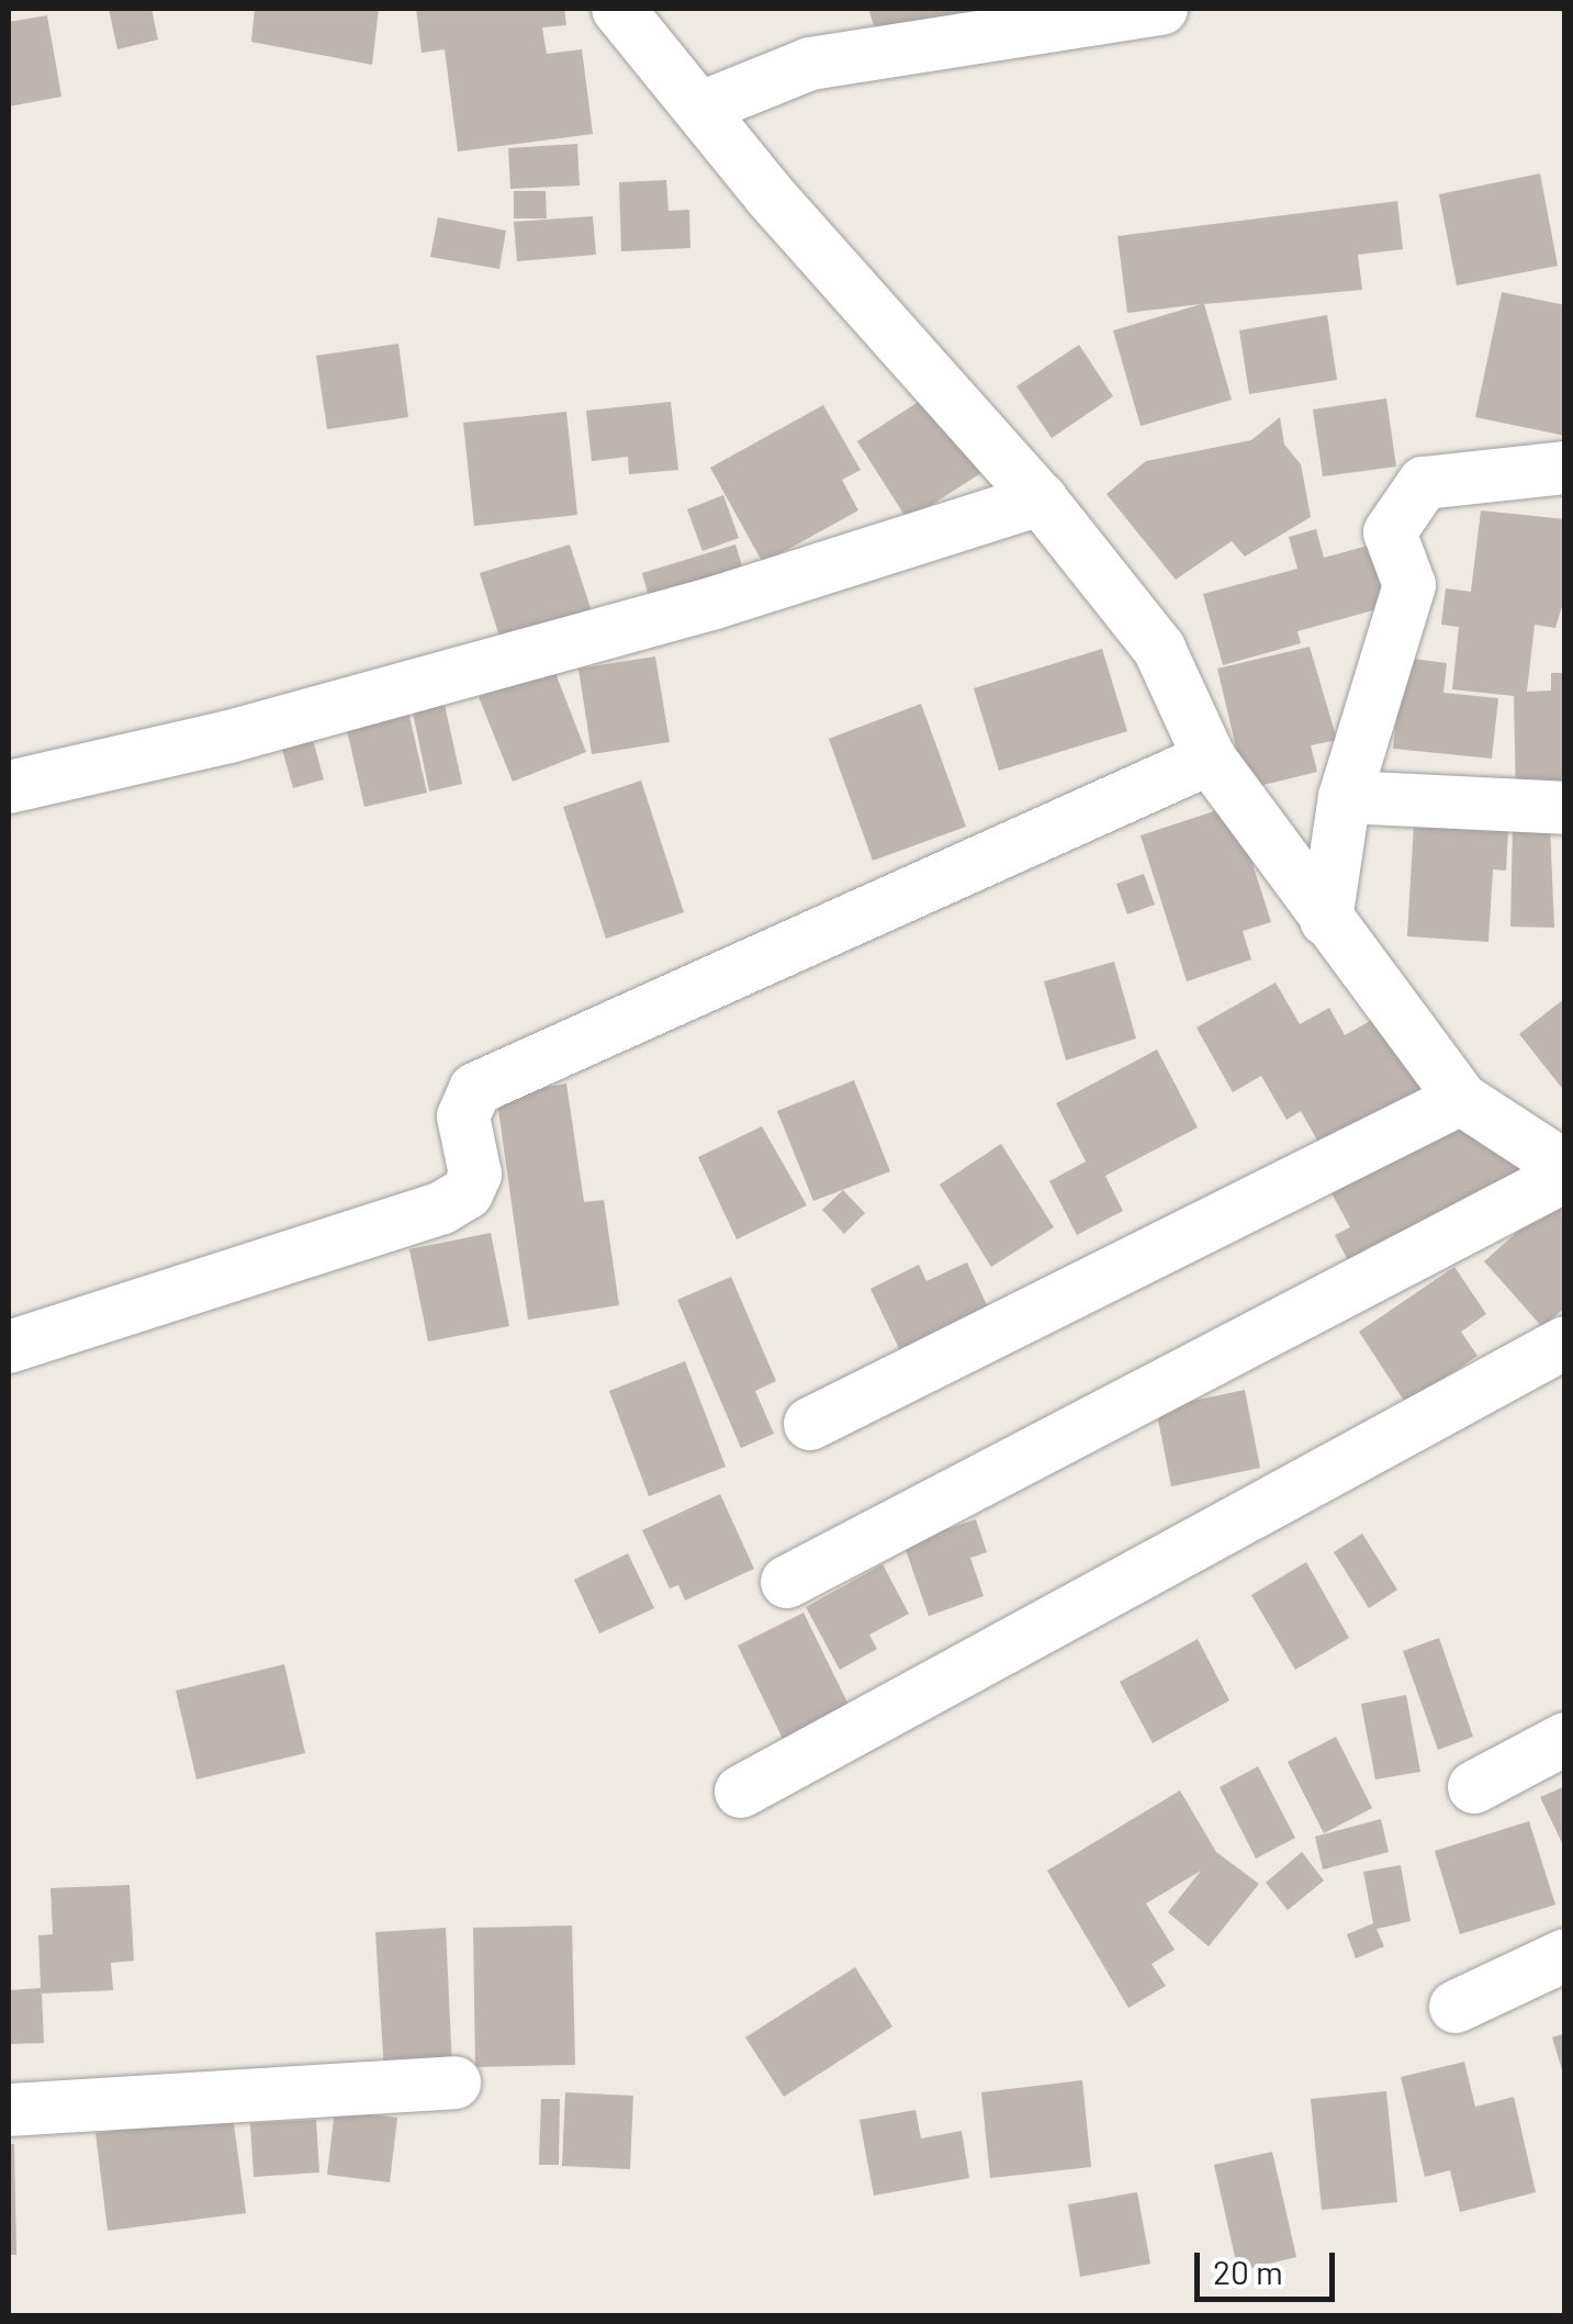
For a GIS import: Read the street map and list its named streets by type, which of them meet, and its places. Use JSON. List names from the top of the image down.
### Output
{
  "scale_bar": "20 m"
}
